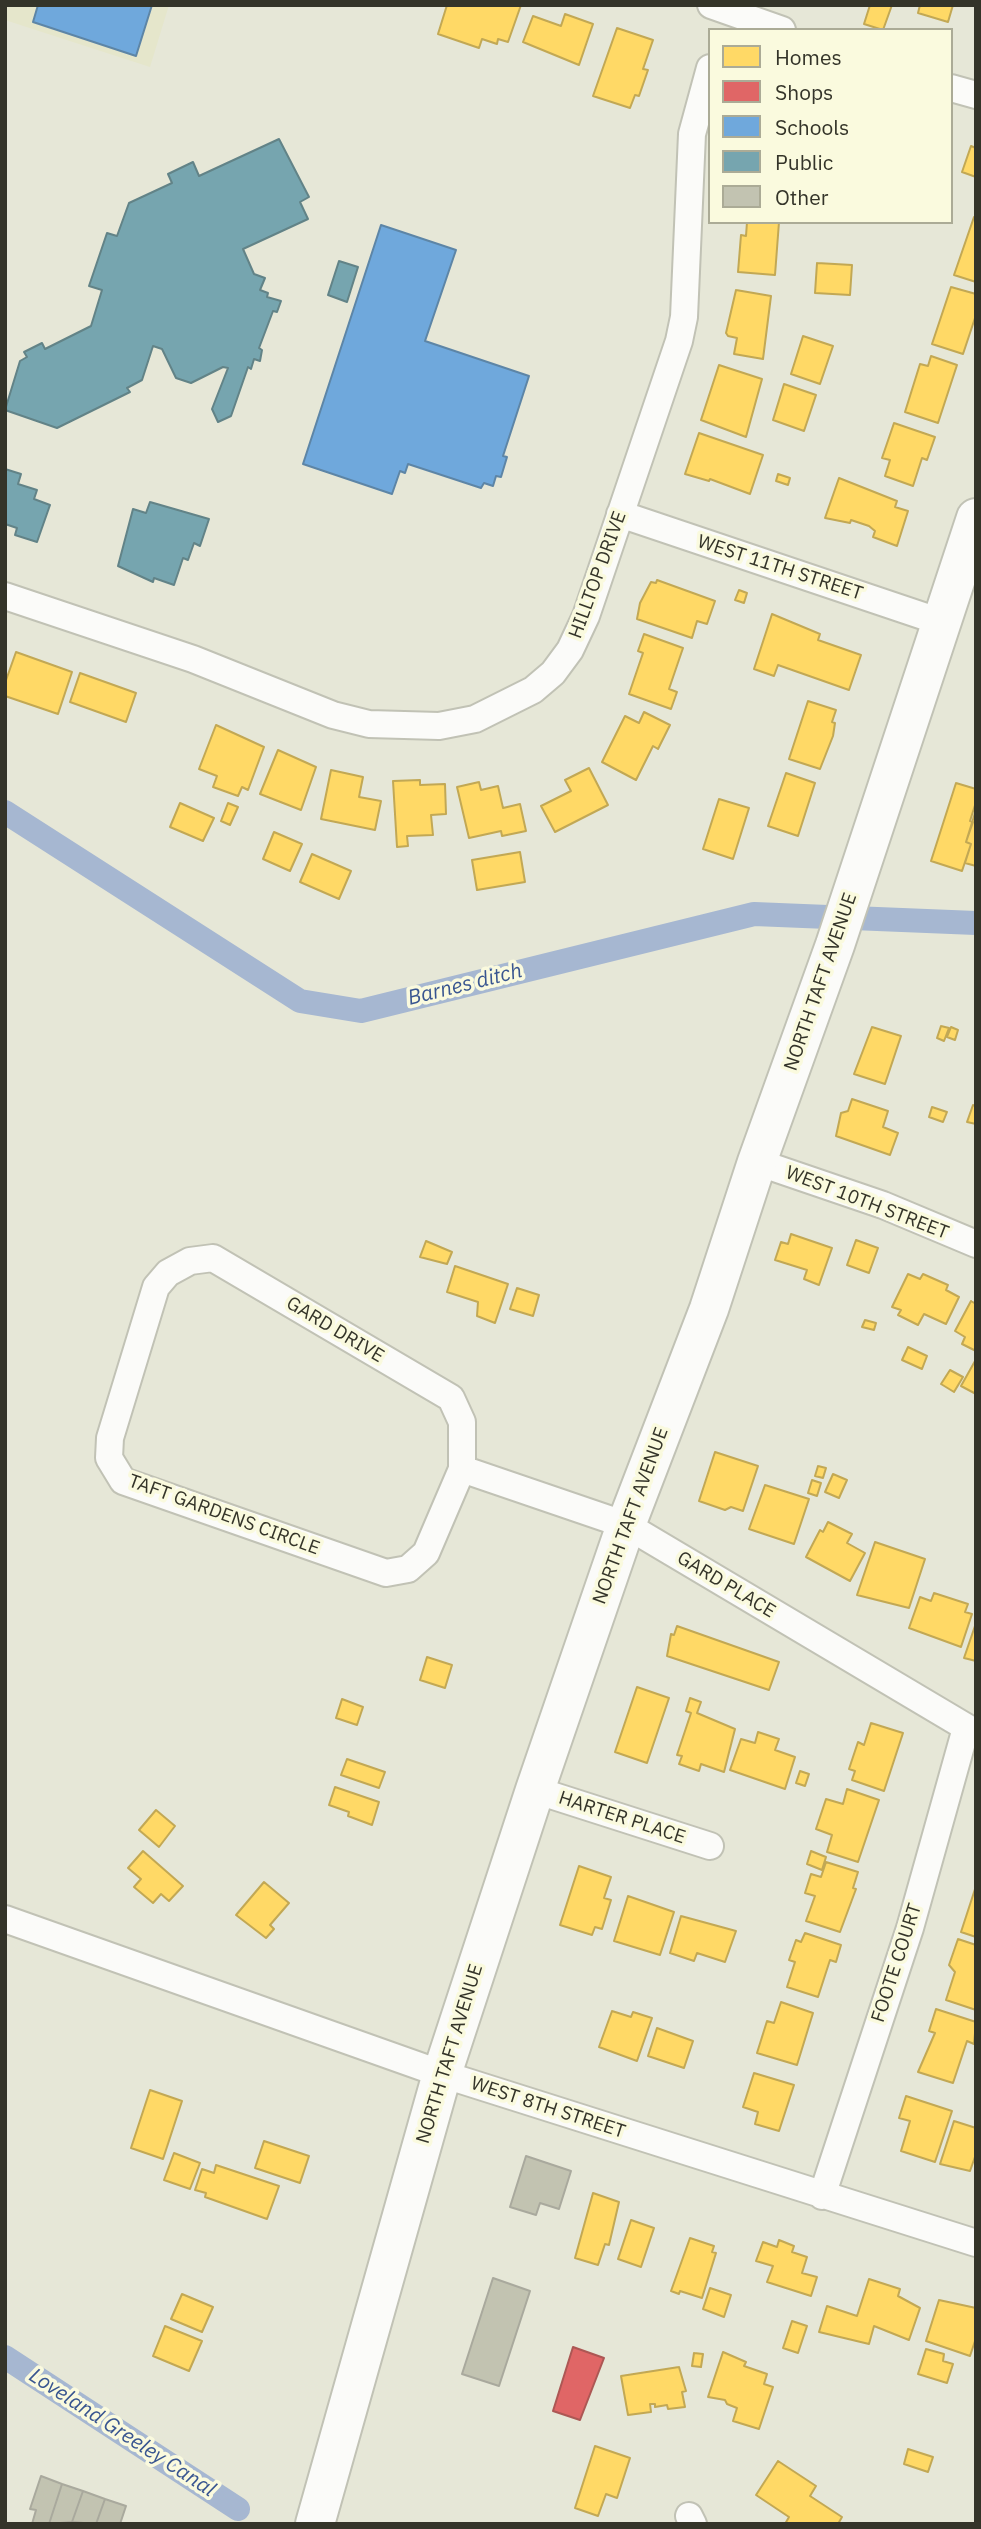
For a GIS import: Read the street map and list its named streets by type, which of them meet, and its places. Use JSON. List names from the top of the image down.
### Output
{
  "streets": {
    "main road": ["NORTH TAFT AVENUE"],
    "street": [
      "WEST 11TH STREET",
      "HILLTOP DRIVE",
      "WEST 10TH STREET",
      "GARD DRIVE",
      "TAFT GARDENS CIRCLE",
      "GARD PLACE",
      "HARTER PLACE",
      "FOOTE COURT",
      "WEST 8TH STREET"
    ]
  },
  "crossings": [
    ["WEST 11TH STREET", "HILLTOP DRIVE"],
    ["WEST 11TH STREET", "NORTH TAFT AVENUE"],
    ["NORTH TAFT AVENUE", "WEST 10TH STREET"],
    ["NORTH TAFT AVENUE", "GARD PLACE"],
    ["NORTH TAFT AVENUE", "HARTER PLACE"],
    ["NORTH TAFT AVENUE", "WEST 8TH STREET"],
    ["GARD DRIVE", "TAFT GARDENS CIRCLE"],
    ["GARD DRIVE", "GARD PLACE"],
    ["TAFT GARDENS CIRCLE", "GARD PLACE"],
    ["GARD PLACE", "FOOTE COURT"],
    ["FOOTE COURT", "WEST 8TH STREET"]
  ],
  "water": ["Barnes ditch", "Loveland Greeley Canal"],
  "legend": [
    "Homes",
    "Shops",
    "Schools",
    "Public",
    "Other"
  ]
}
